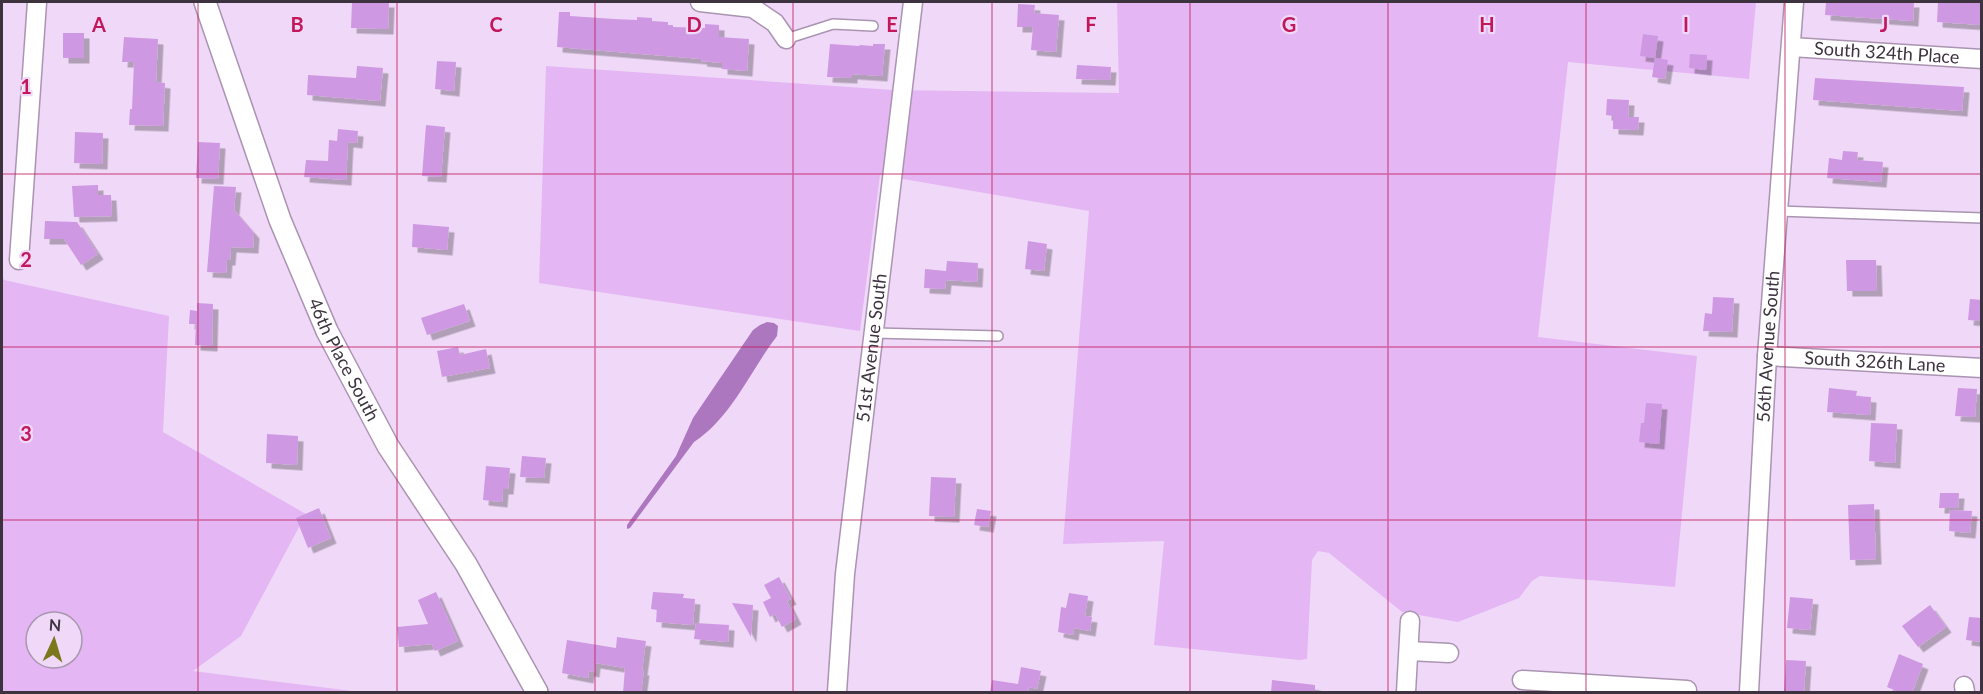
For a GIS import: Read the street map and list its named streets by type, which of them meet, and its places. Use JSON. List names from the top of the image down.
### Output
{
  "streets": {
    "street": [
      "South 324th Place",
      "51st Avenue South",
      "56th Avenue South",
      "46th Place South",
      "South 326th Lane"
    ]
  },
  "crossings": [
    ["South 324th Place", "56th Avenue South"],
    ["56th Avenue South", "South 326th Lane"]
  ],
  "north": "top",
  "grid": {
    "columns": [
      "A",
      "B",
      "C",
      "D",
      "E",
      "F",
      "G",
      "H",
      "I",
      "J"
    ],
    "rows": ["1", "2", "3"]
  }
}
